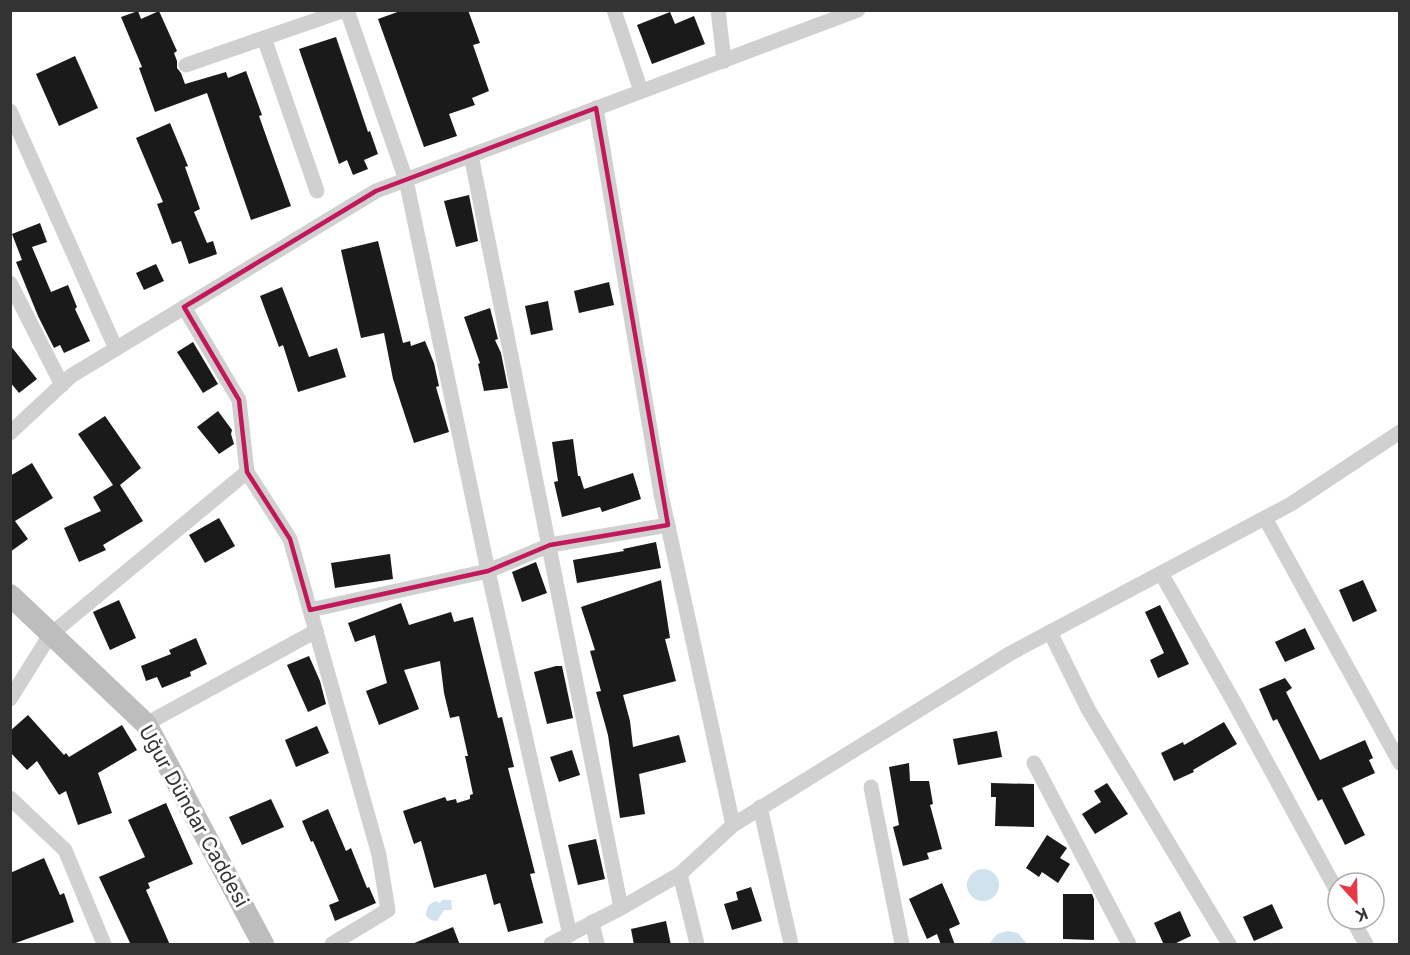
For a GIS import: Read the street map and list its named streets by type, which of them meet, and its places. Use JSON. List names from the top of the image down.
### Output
{
  "streets": {
    "street": ["Uğur Dündar Caddesi"]
  },
  "north": "bottom"
}
